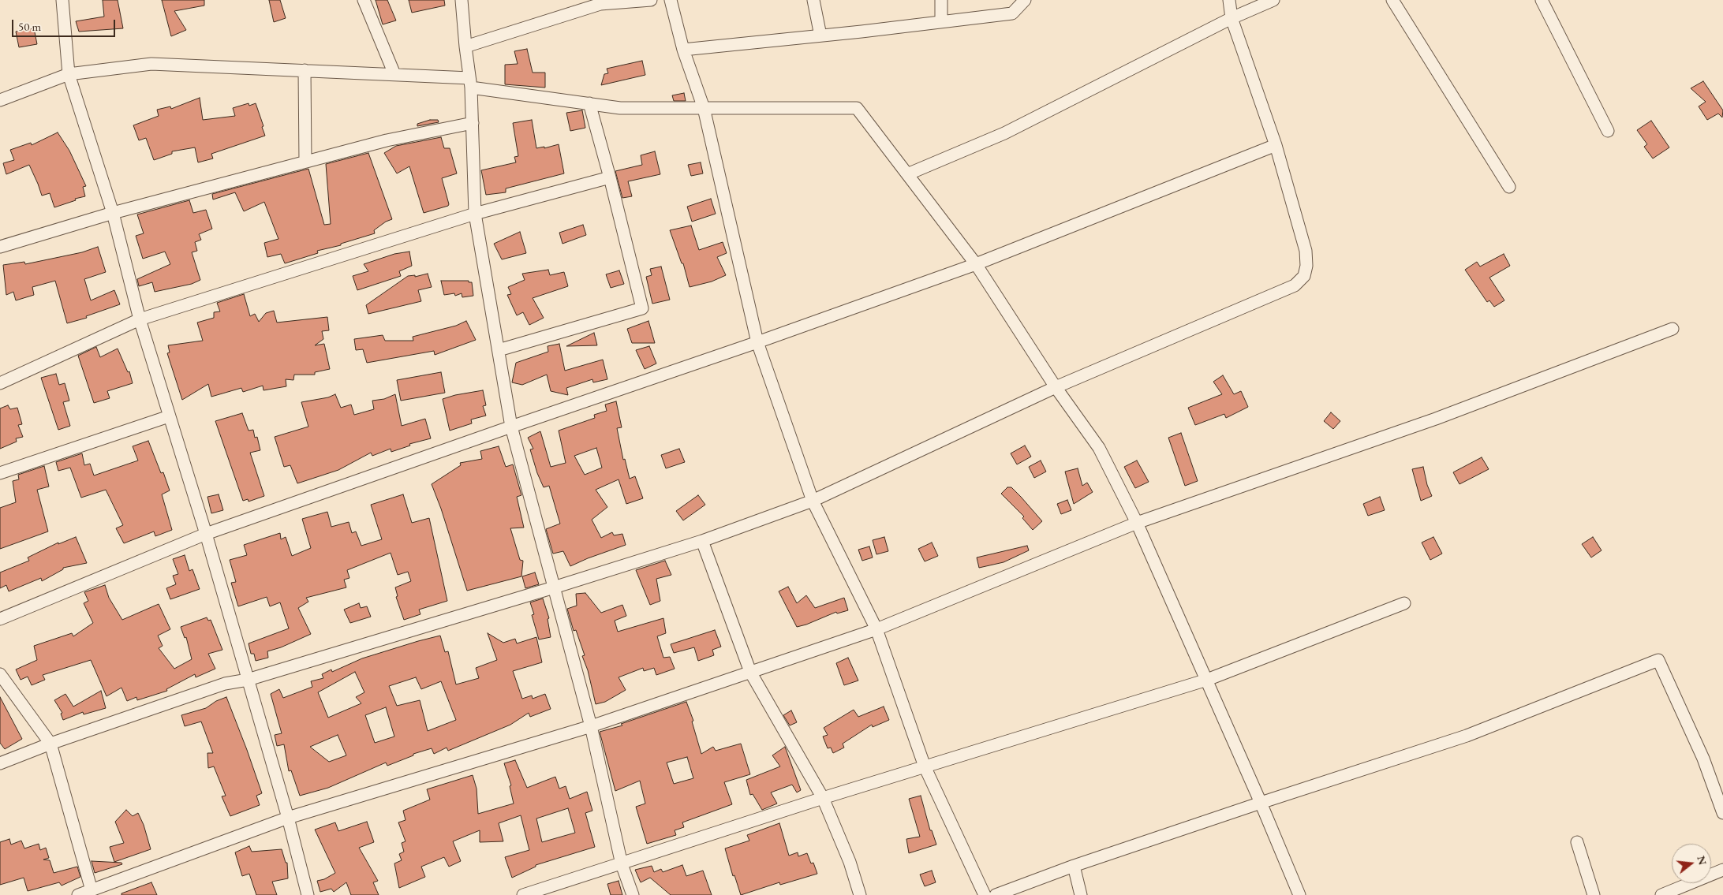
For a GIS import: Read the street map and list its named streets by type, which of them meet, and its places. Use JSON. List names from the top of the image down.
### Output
{
  "scale_bar": "50 m",
  "north": "right"
}
